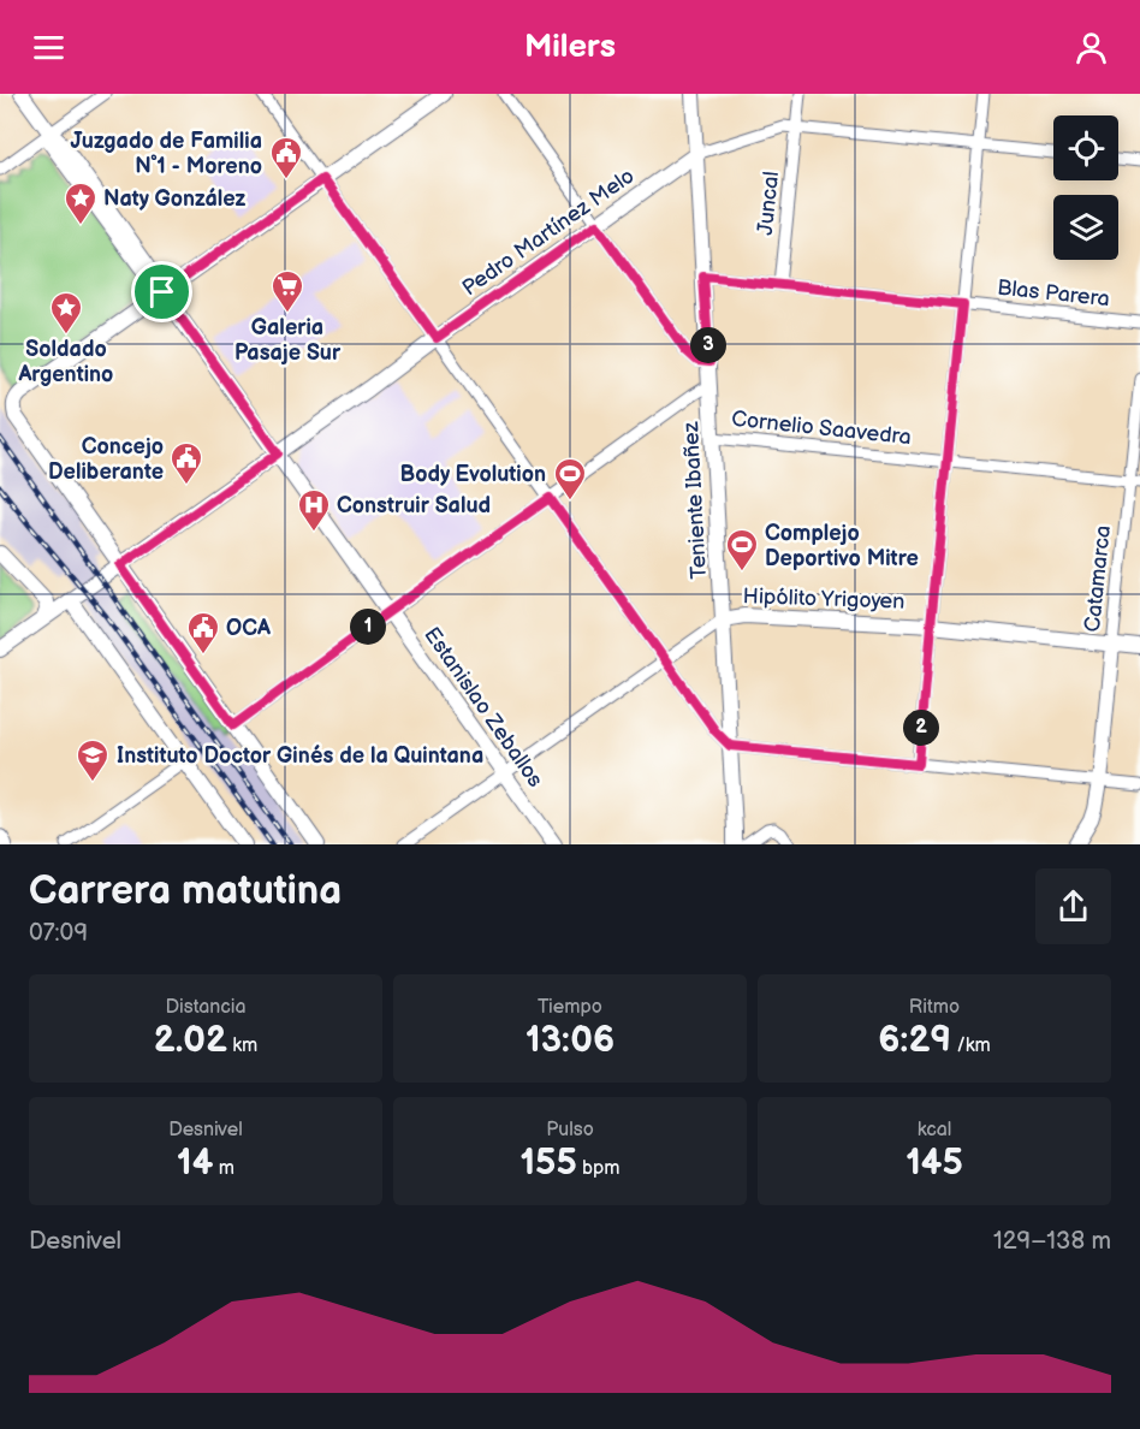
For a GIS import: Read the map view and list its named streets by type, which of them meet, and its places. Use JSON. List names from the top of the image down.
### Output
{
  "streets": {
    "street": [
      "Juncal",
      "Pedro Martínez Melo",
      "Blas Parera",
      "Cornelio Saavedra",
      "Teniente Ibañez",
      "Catamarca",
      "Hipólito Yrigoyen",
      "Estanislao Zeballos"
    ]
  },
  "crossings": [
    ["Juncal", "Pedro Martínez Melo"],
    ["Juncal", "Blas Parera"],
    ["Pedro Martínez Melo", "Teniente Ibañez"],
    ["Pedro Martínez Melo", "Estanislao Zeballos"],
    ["Blas Parera", "Teniente Ibañez"],
    ["Cornelio Saavedra", "Teniente Ibañez"],
    ["Cornelio Saavedra", "Catamarca"],
    ["Cornelio Saavedra", "Estanislao Zeballos"],
    ["Teniente Ibañez", "Hipólito Yrigoyen"],
    ["Catamarca", "Hipólito Yrigoyen"],
    ["Hipólito Yrigoyen", "Estanislao Zeballos"]
  ],
  "places": {
    "public building": ["Juzgado de Familia N˚1 - Moreno", "Concejo Deliberante", "OCA"],
    "place": ["Naty González", "Soldado Argentino"],
    "supermarket": ["Galeria Pasaje Sur"],
    "sports": ["Body Evolution", "Complejo Deportivo Mitre"],
    "hospital": ["Construir Salud"],
    "school or university": ["Instituto Doctor Ginés de la Quintana"]
  },
  "page": {
    "header": "Milers",
    "pins": ["3", "1", "2"],
    "heading": ["Carrera matutina", "07:09"],
    "stats": [
      ["Distancia", "2.02 km"],
      ["Tiempo", "13:06"],
      ["Ritmo", "6:29 /km"],
      ["Desnivel", "14 m"],
      ["Pulso", "155 bpm"],
      ["kcal", "145"]
    ],
    "chart": ["Desnivel", "129–138 m"]
  }
}
